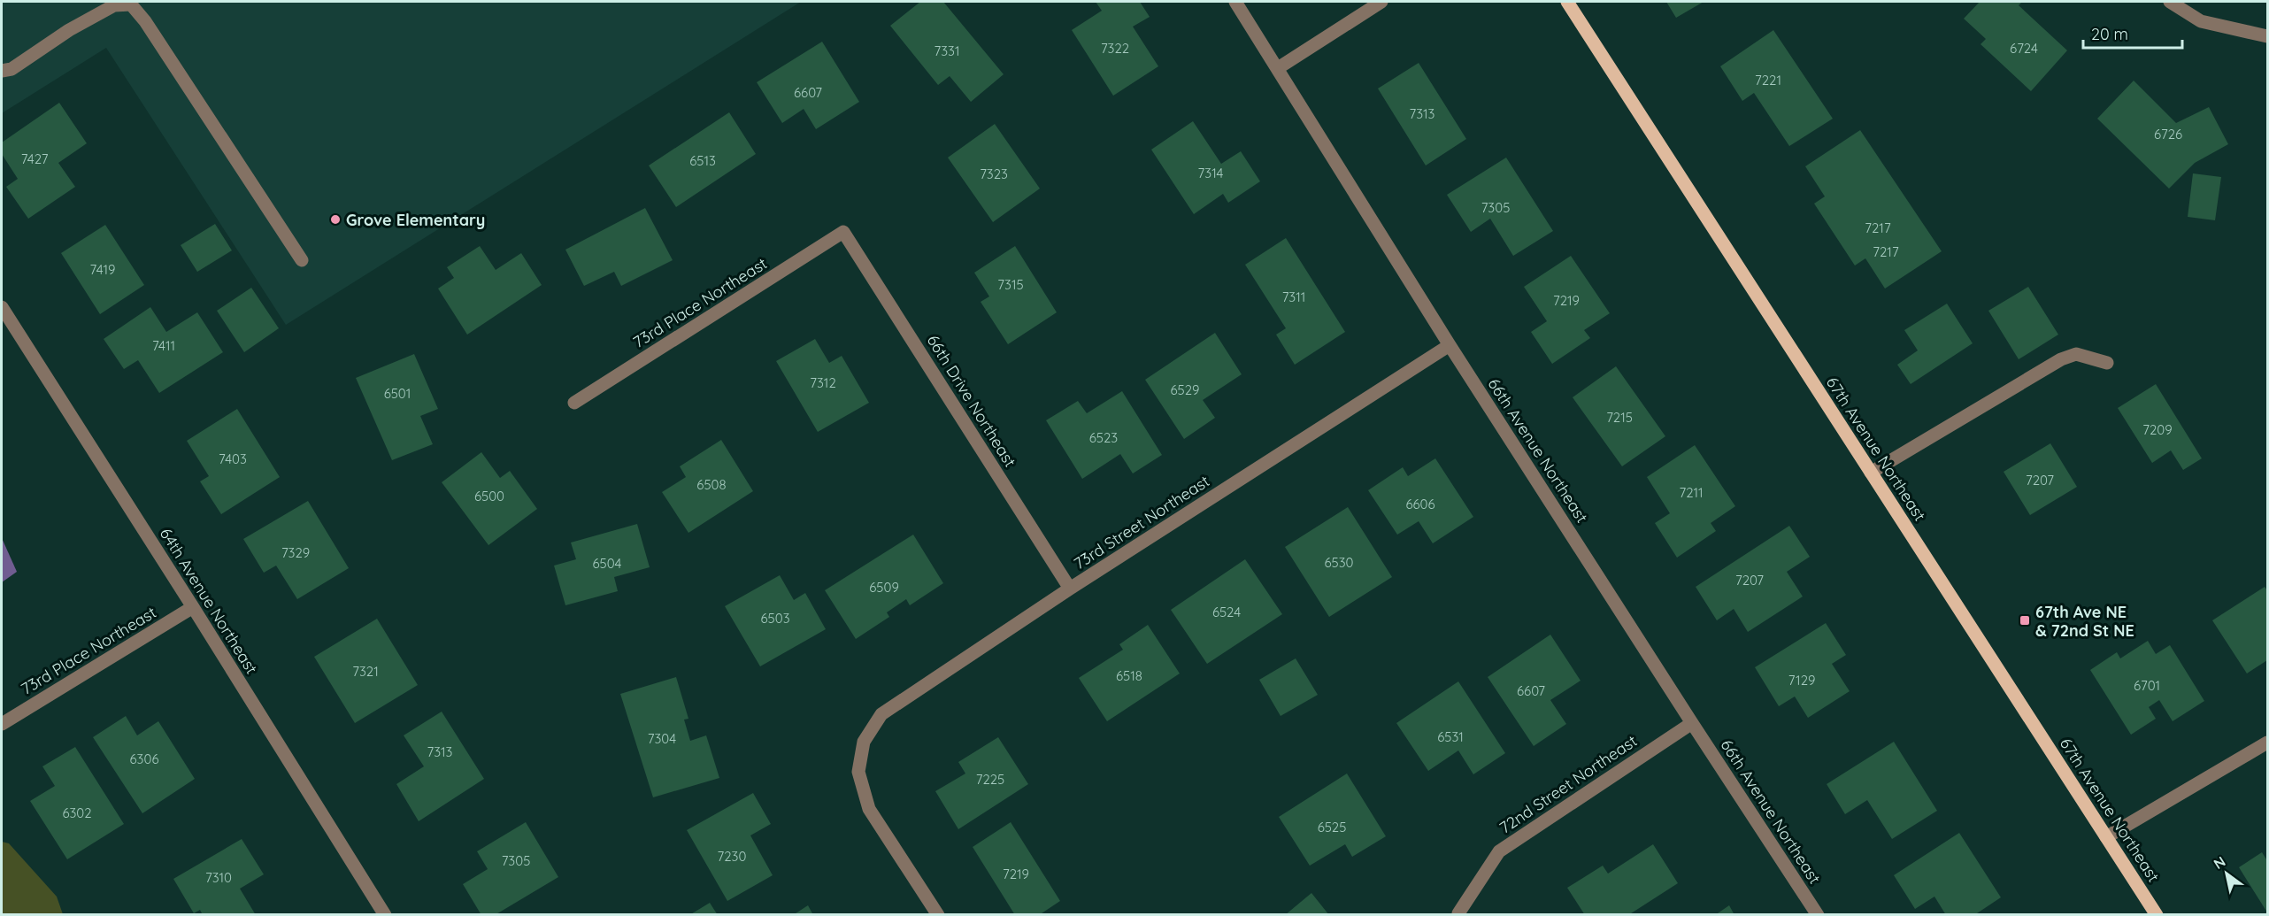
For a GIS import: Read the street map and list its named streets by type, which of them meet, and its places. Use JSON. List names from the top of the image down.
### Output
{
  "streets": {
    "main road": ["67th Avenue Northeast"],
    "street": [
      "73rd Place Northeast",
      "66th Drive Northeast",
      "66th Avenue Northeast",
      "73rd Street Northeast",
      "64th Avenue Northeast",
      "72nd Street Northeast"
    ]
  },
  "crossings": [
    ["73rd Place Northeast", "66th Drive Northeast"],
    ["73rd Place Northeast", "64th Avenue Northeast"],
    ["66th Drive Northeast", "73rd Street Northeast"],
    ["66th Avenue Northeast", "73rd Street Northeast"],
    ["66th Avenue Northeast", "72nd Street Northeast"]
  ],
  "places": {
    "other": ["Grove Elementary"],
    "transit": ["67th Ave NE & 72nd St NE"]
  },
  "house_numbers": [
    "7322",
    "6724",
    "7331",
    "7221",
    "6607",
    "7313",
    "6726",
    "7427",
    "6513",
    "7314",
    "7323",
    "7305",
    "7217",
    "7217",
    "7419",
    "7315",
    "7311",
    "7219",
    "7411",
    "7312",
    "6529",
    "6501",
    "7215",
    "7209",
    "6523",
    "7403",
    "7207",
    "6508",
    "7211",
    "6500",
    "6606",
    "7329",
    "6530",
    "6504",
    "7207",
    "6509",
    "6524",
    "6503",
    "7321",
    "6518",
    "7129",
    "6701",
    "6607",
    "6531",
    "7304",
    "7313",
    "6306",
    "7225",
    "6302",
    "6525",
    "7230",
    "7305",
    "7219",
    "7310"
  ],
  "scale_bar": "20 m",
  "north": "top left"
}
